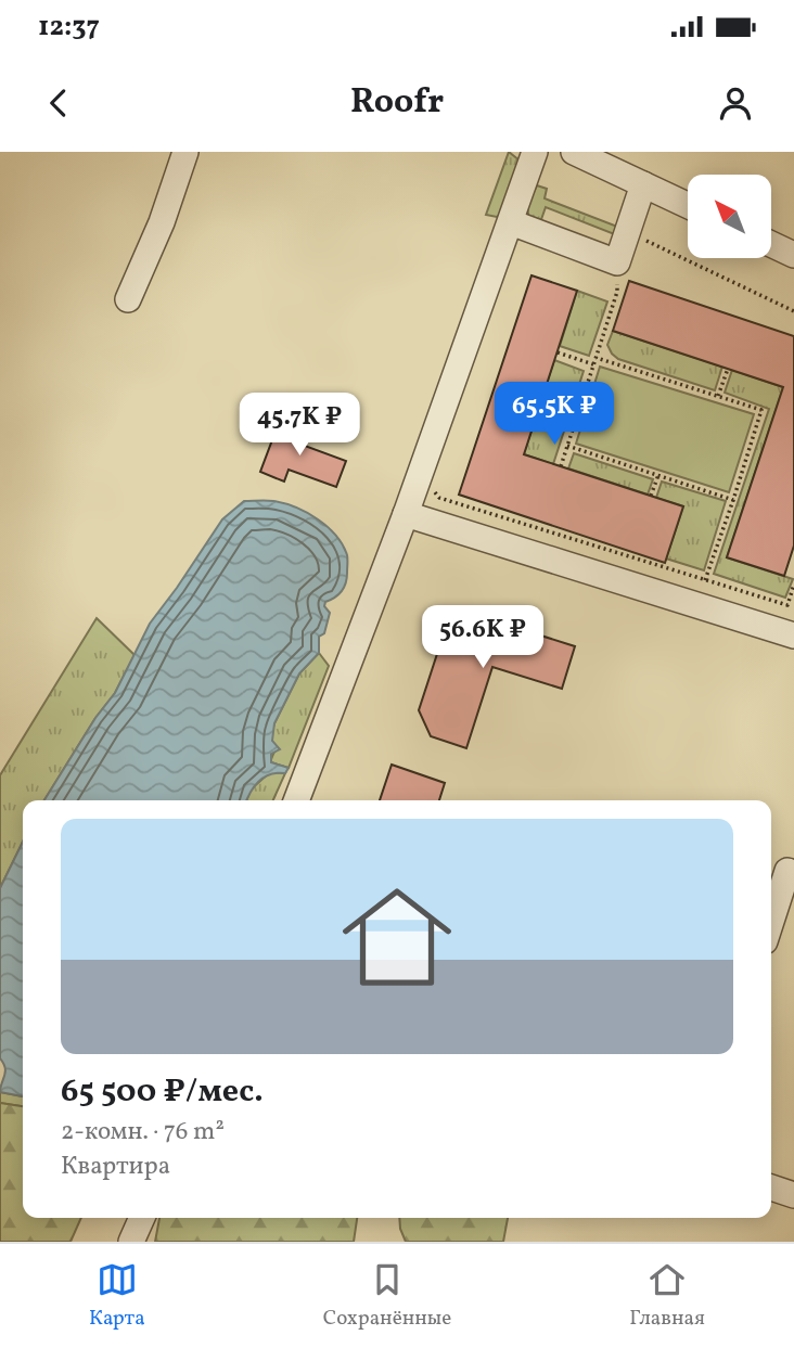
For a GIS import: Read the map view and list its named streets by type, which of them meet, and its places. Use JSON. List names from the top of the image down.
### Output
{
  "north": "top left",
  "page": {
    "status": "12:37",
    "header": "Roofr",
    "price": ["65.5K ₽", "45.7K ₽", "56.6K ₽"],
    "list": [
      {
        "name": "65 500 ₽/мес.",
        "note": "2-комн. · 76 m² · Квартира"
      }
    ],
    "tabs": ["Карта", "Сохранённые", "Главная"]
  }
}
